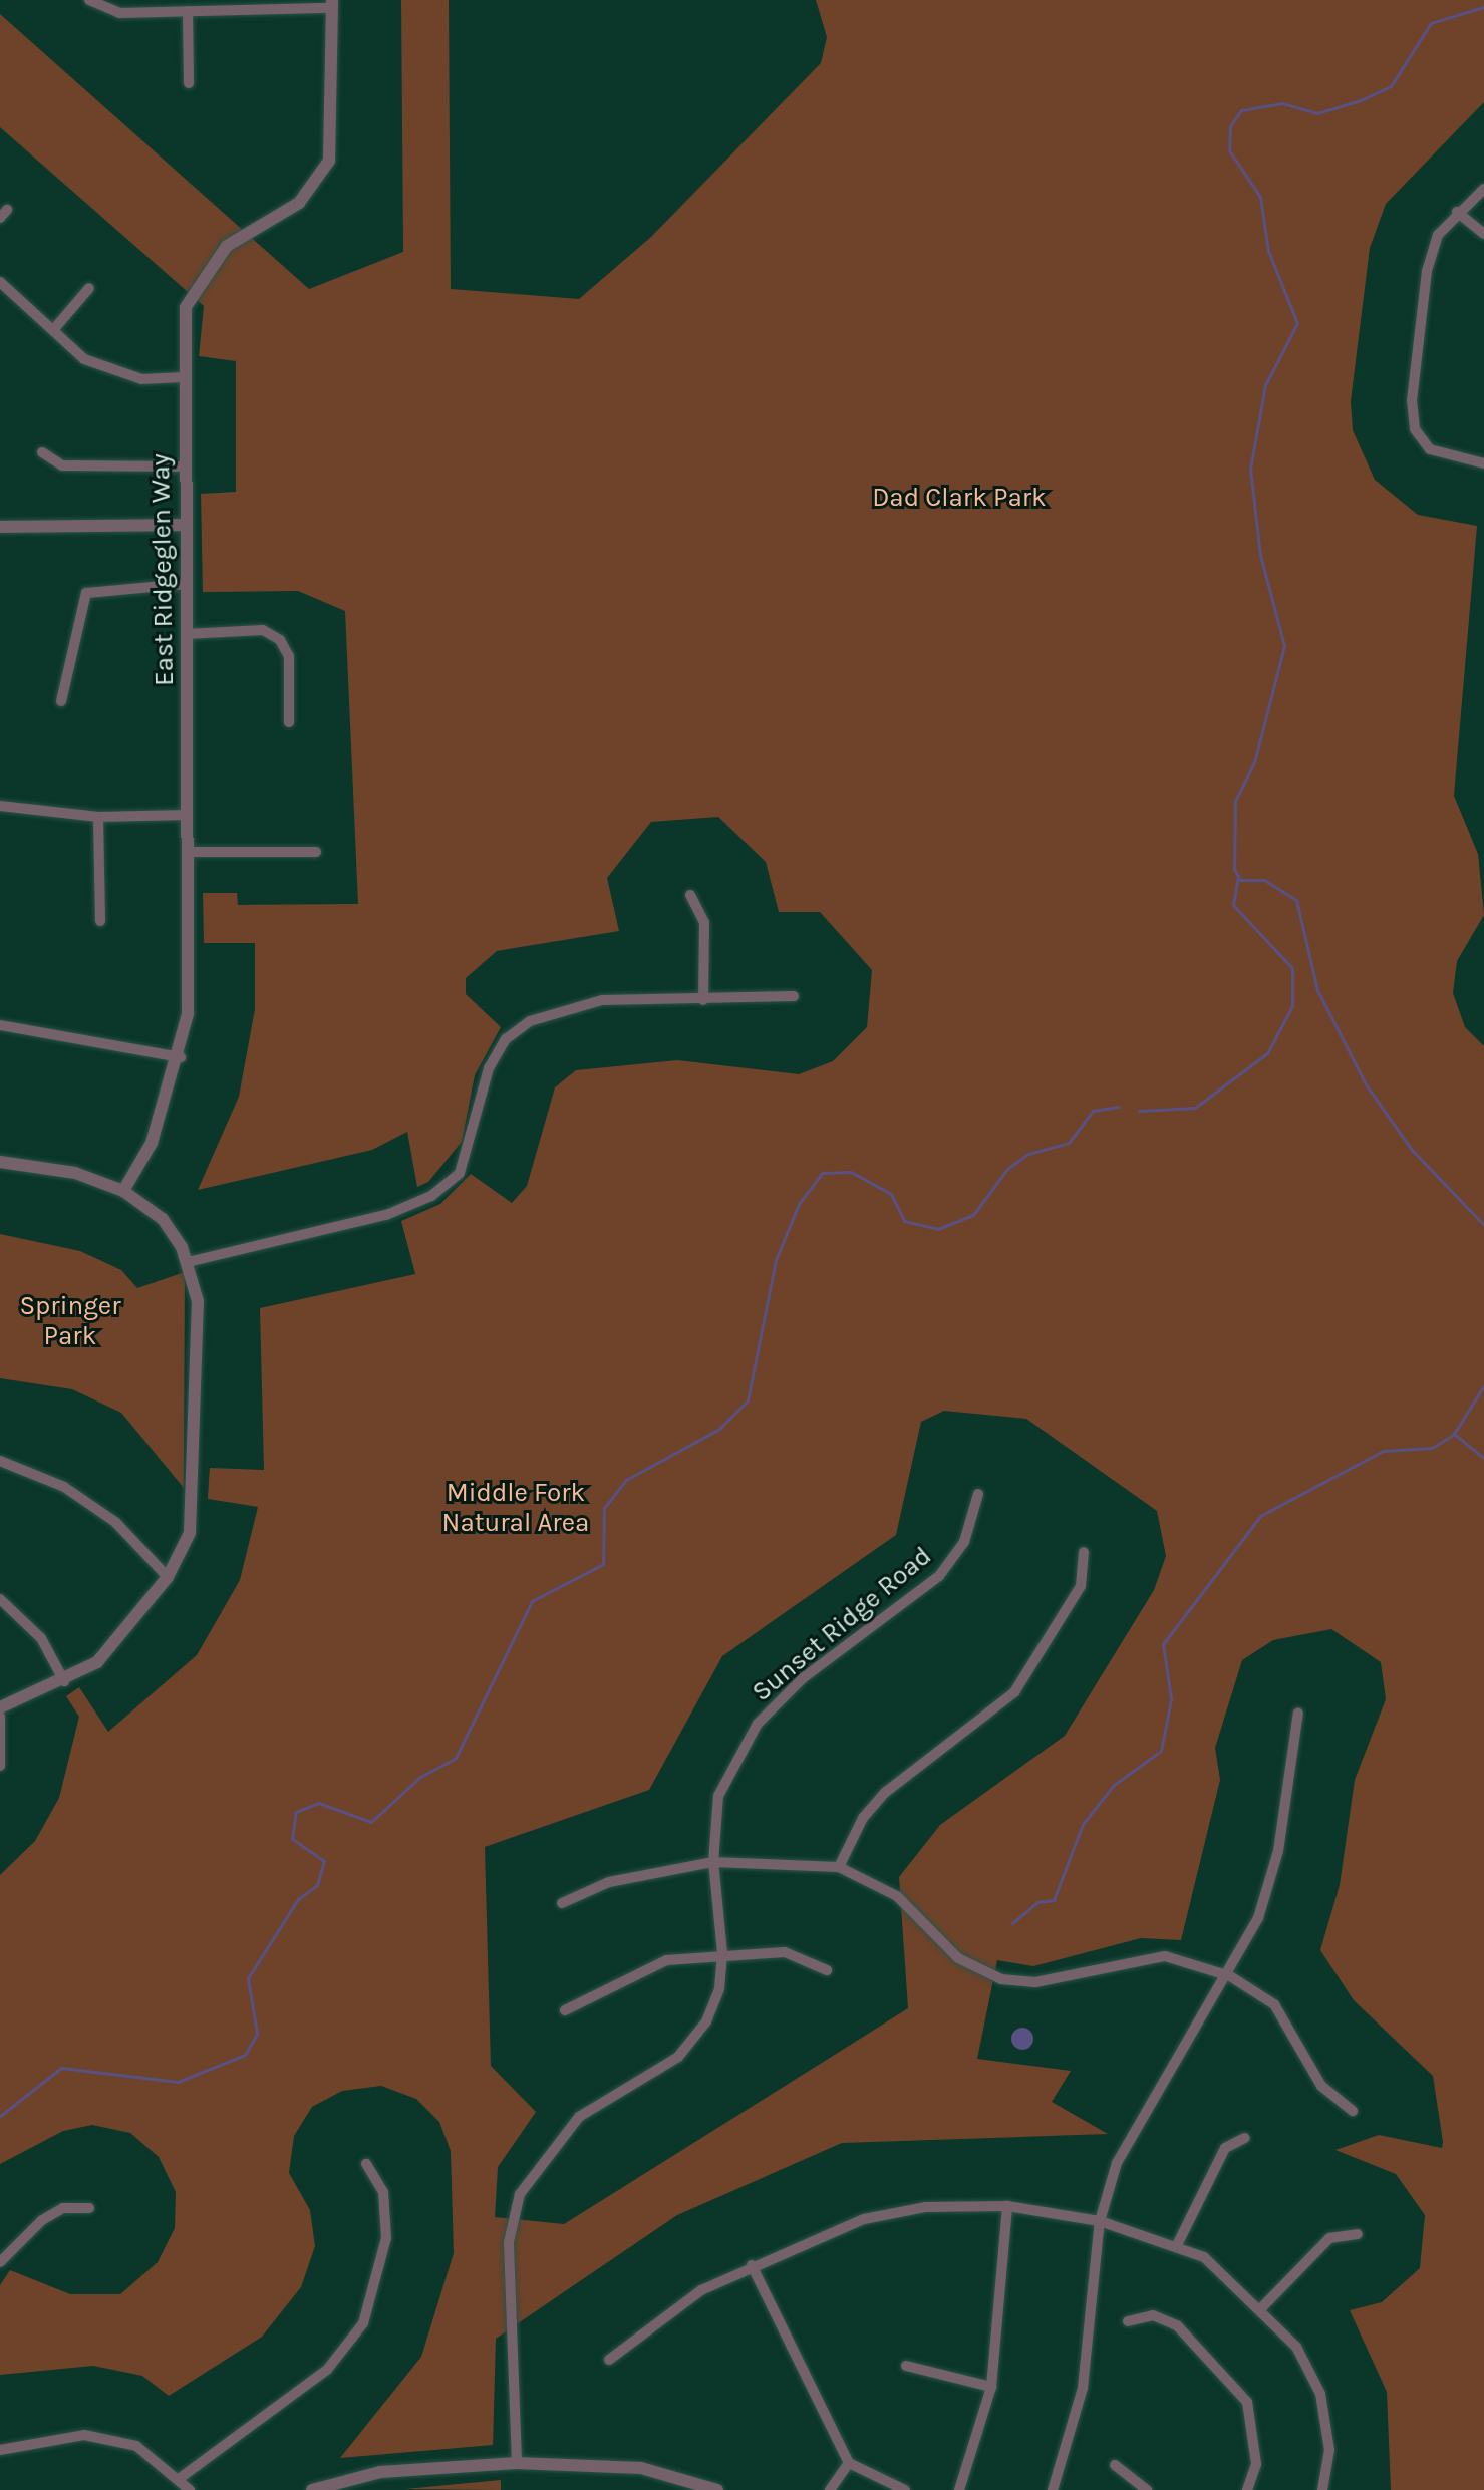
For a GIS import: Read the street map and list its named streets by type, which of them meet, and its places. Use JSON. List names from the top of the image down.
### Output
{
  "streets": {
    "street": ["East Ridgeglen Way", "Sunset Ridge Road"]
  },
  "parks": ["Dad Clark Park", "Springer Park", "Middle Fork Natural Area"]
}
